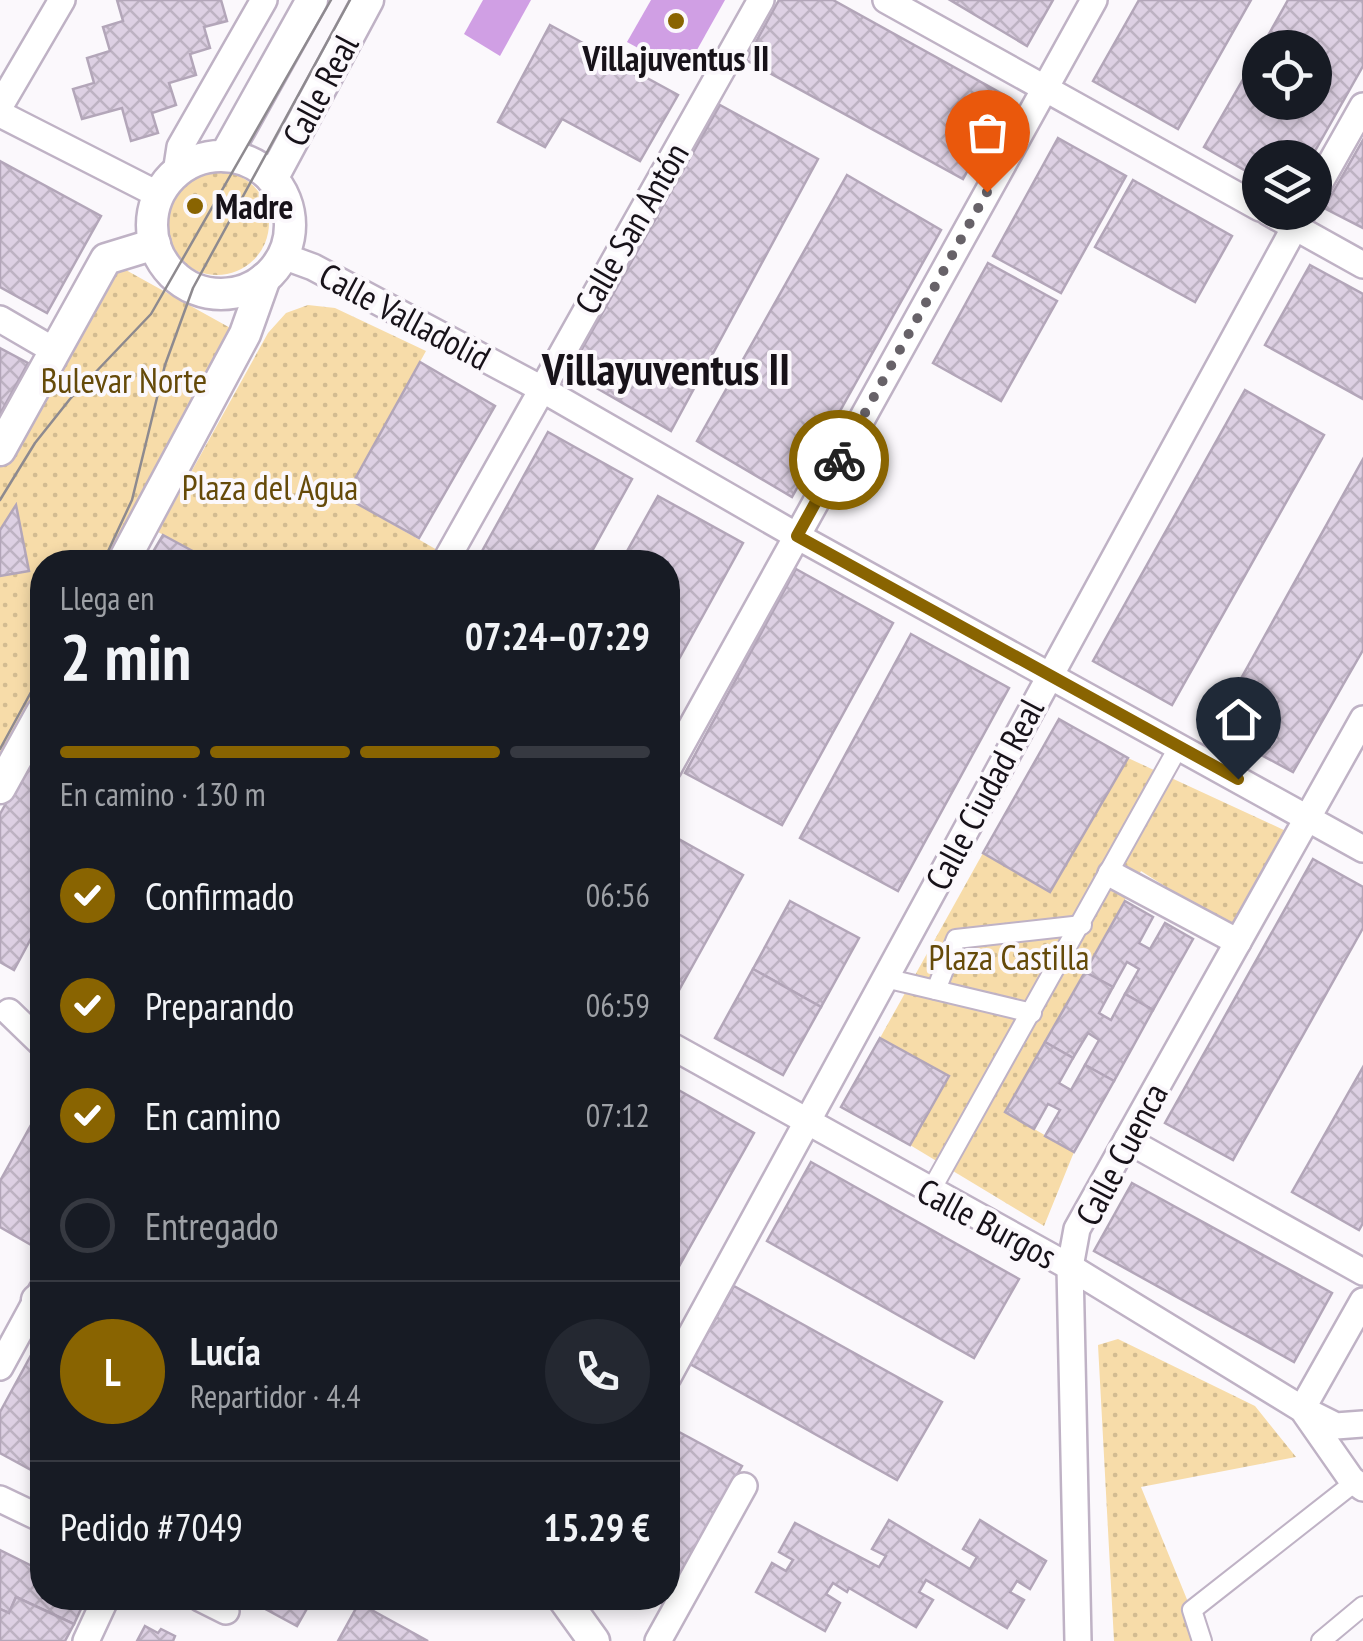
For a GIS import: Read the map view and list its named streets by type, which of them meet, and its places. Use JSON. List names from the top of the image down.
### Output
{
  "streets": {
    "street": [
      "Calle Real",
      "Calle San Antón",
      "Calle Valladolid",
      "Calle Ciudad Real",
      "Calle Cuenca",
      "Calle Burgos"
    ]
  },
  "crossings": [
    ["Calle Real", "Calle Valladolid"],
    ["Calle San Antón", "Calle Valladolid"],
    ["Calle Valladolid", "Calle Ciudad Real"],
    ["Calle Valladolid", "Calle Cuenca"],
    ["Calle Ciudad Real", "Calle Burgos"],
    ["Calle Cuenca", "Calle Burgos"]
  ],
  "districts": ["Villayuventus II"],
  "parks": ["Bulevar Norte", "Plaza del Agua", "Plaza Castilla"],
  "places": ["Villajuventus II", "Madre"],
  "page": {
    "heading": ["2 min", "Llega en", "07:24–07:29"],
    "panel": [
      "Lucía",
      "Repartidor · 4.4",
      "Pedido #7049",
      "15.29 €"
    ],
    "bar": "En camino · 130 m",
    "list": [
      ["Confirmado", "06:56"],
      ["Preparando", "06:59"],
      ["En camino", "07:12"],
      "Entregado"
    ],
    "round": "L"
  }
}
